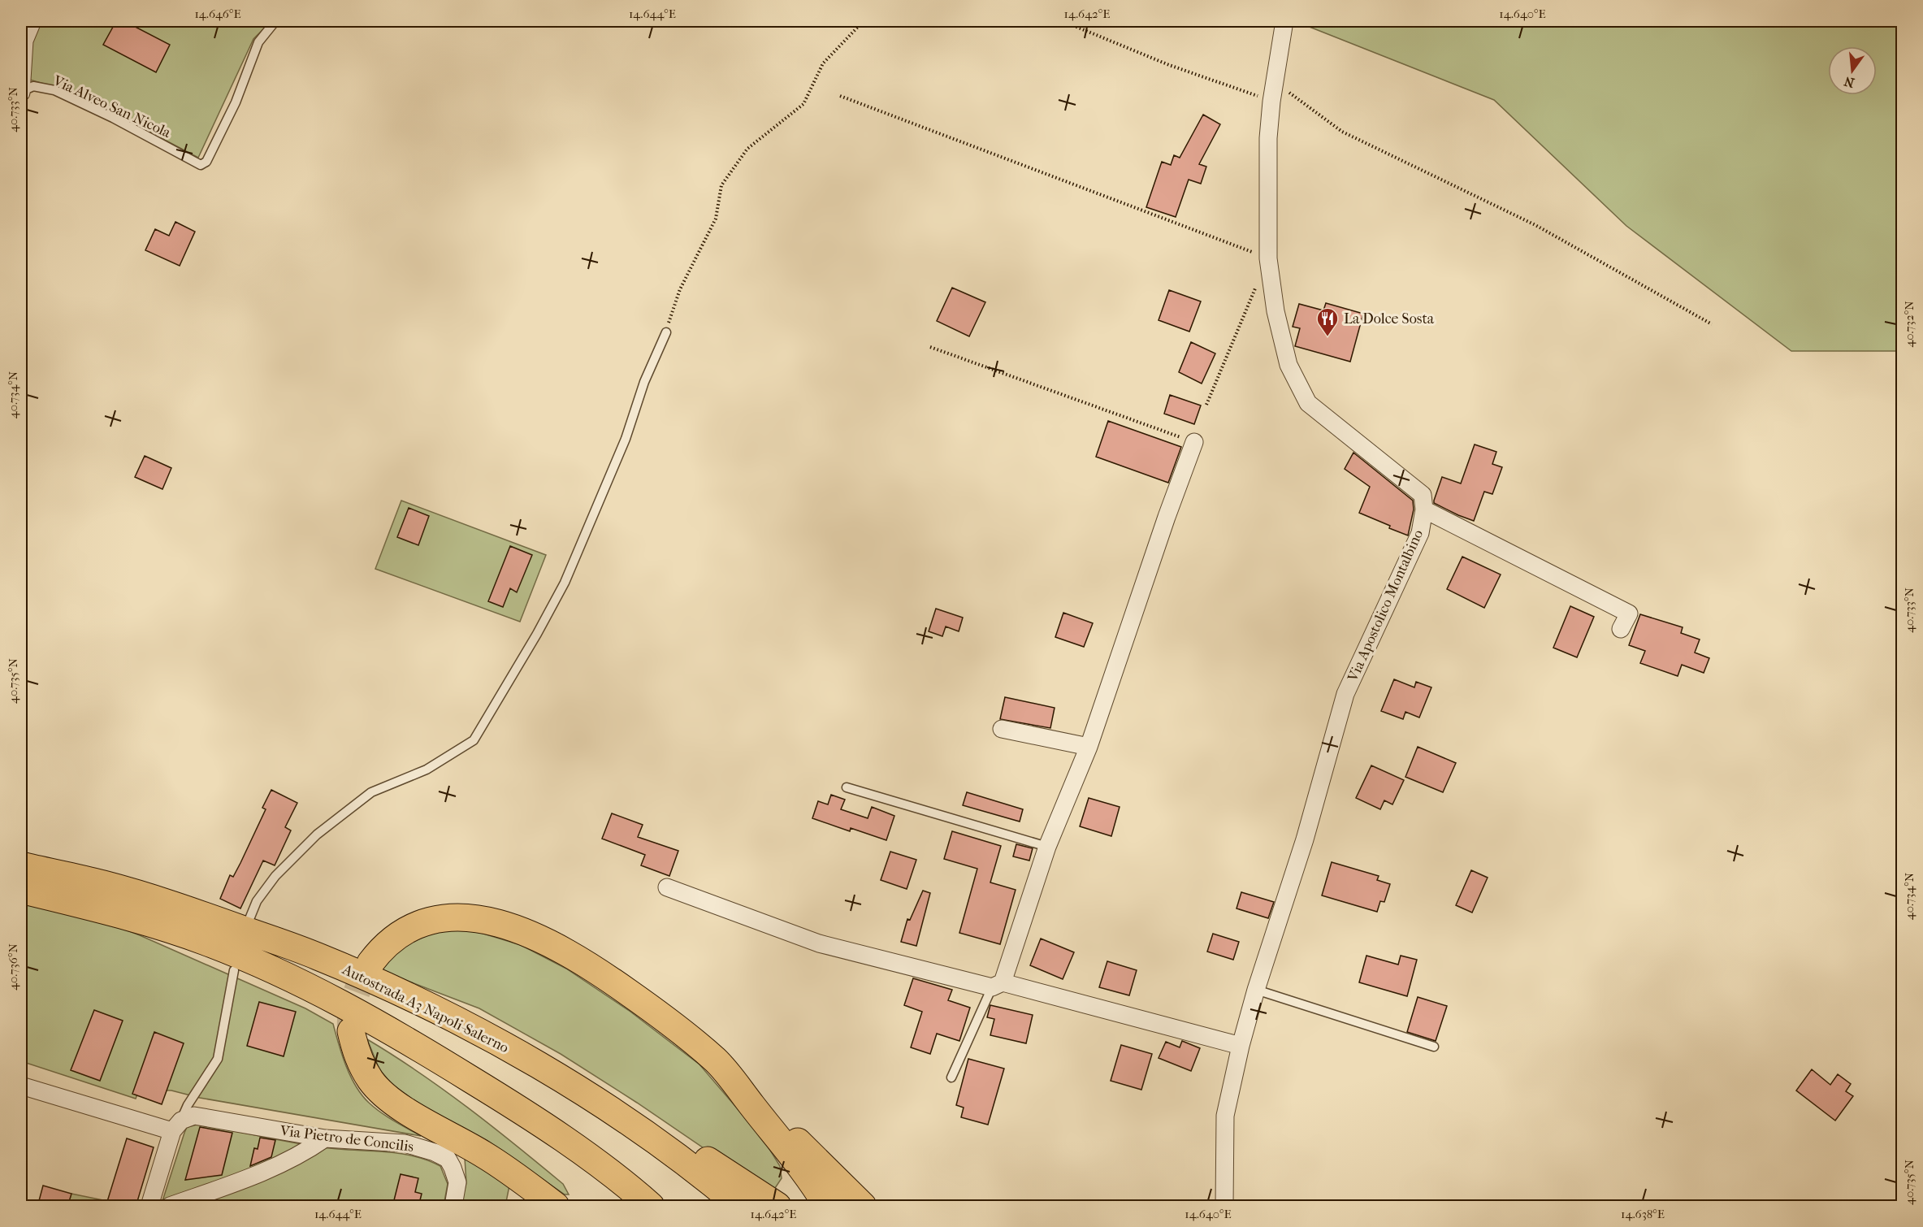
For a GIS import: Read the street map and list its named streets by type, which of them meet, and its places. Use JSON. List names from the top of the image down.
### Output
{
  "streets": {
    "highway": ["Autostrada A3 Napoli-Salerno"],
    "street": ["Via Apostolico Montalbino", "Via Pietro de Concilis"],
    "lane": ["Via Alveo San Nicola"]
  },
  "places": {
    "restaurant": ["La Dolce Sosta"]
  },
  "north": "bottom",
  "coordinates": [
    "14.646°E",
    "14.644°E",
    "14.642°E",
    "14.640°E",
    "40.733°N",
    "40.732°N",
    "40.734°N",
    "40.735°N",
    "40.736°N",
    "14.638°E"
  ]
}
